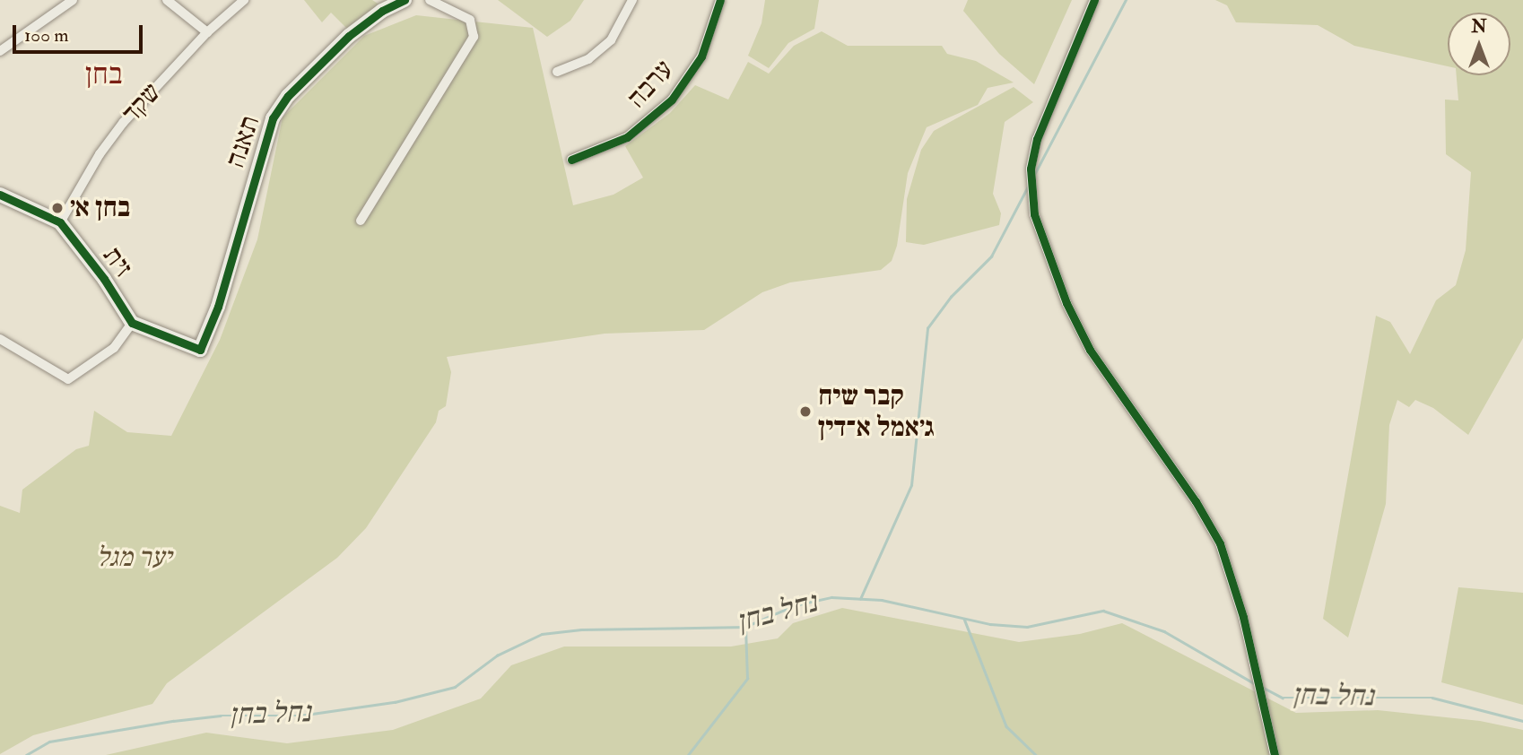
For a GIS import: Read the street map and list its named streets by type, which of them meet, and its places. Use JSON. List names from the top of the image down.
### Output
{
  "streets": {
    "street": [
      "ערבה",
      "שקד",
      "תאנה",
      "זית"
    ]
  },
  "crossings": [
    ["שקד", "זית"],
    ["תאנה", "זית"]
  ],
  "districts": ["בחן"],
  "water": ["נחל בחן"],
  "parks": ["יער מגל"],
  "places": ["בחן א׳", "קבר שיח ג׳אמל א־דין"],
  "scale_bar": "100 m",
  "north": "top"
}
